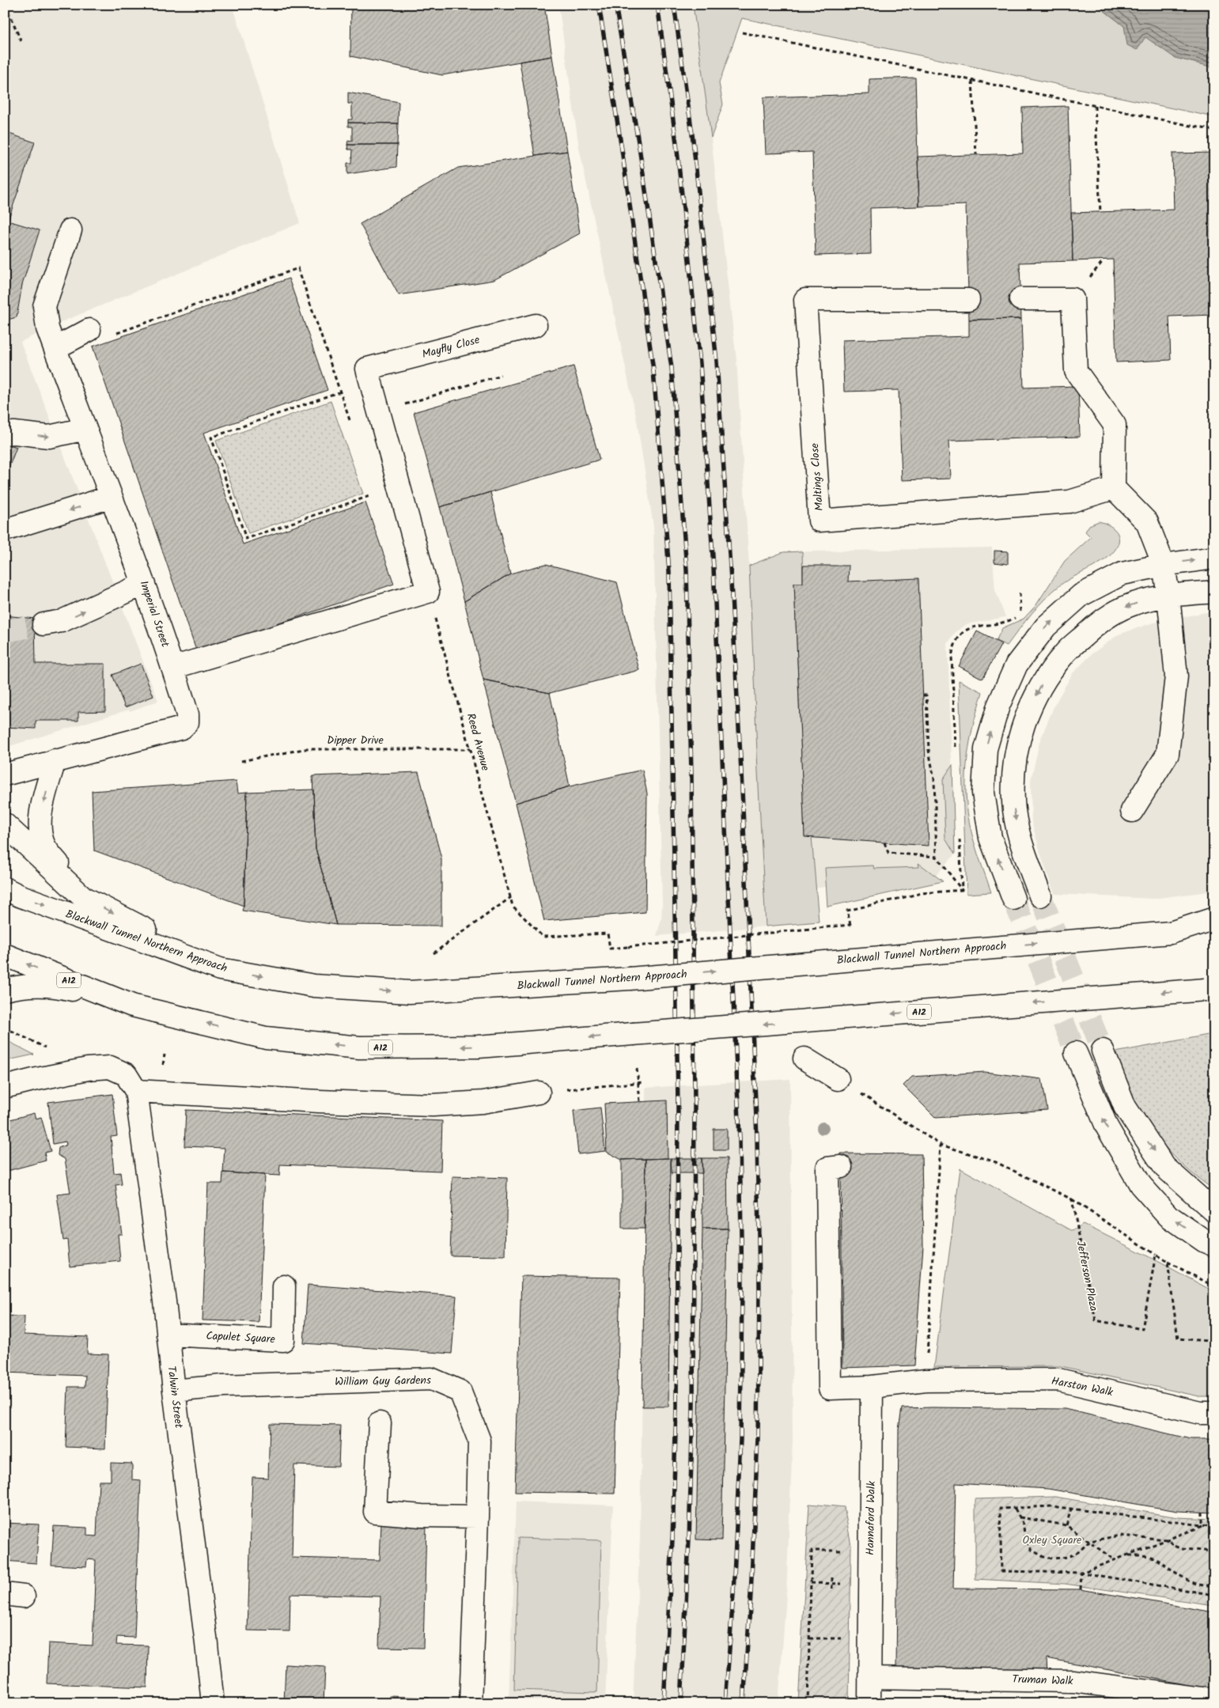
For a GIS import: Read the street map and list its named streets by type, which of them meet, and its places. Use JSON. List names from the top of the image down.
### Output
{
  "streets": {
    "main road": [
      "Mayfly Close",
      "Maltings Close",
      "Imperial Street",
      "Blackwall Tunnel Northern Approach",
      "A12",
      "Capulet Square",
      "William Guy Gardens",
      "Harston Walk",
      "Talwin Street",
      "Hannaford Walk",
      "Truman Walk"
    ],
    "path": ["Dipper Drive", "Reed Avenue", "Jefferson Plaza"]
  },
  "crossings": [
    ["Dipper Drive", "Reed Avenue"],
    ["Capulet Square", "Talwin Street"],
    ["William Guy Gardens", "Talwin Street"],
    ["Hannaford Walk", "Truman Walk"]
  ],
  "parks": ["Oxley Square"]
}
